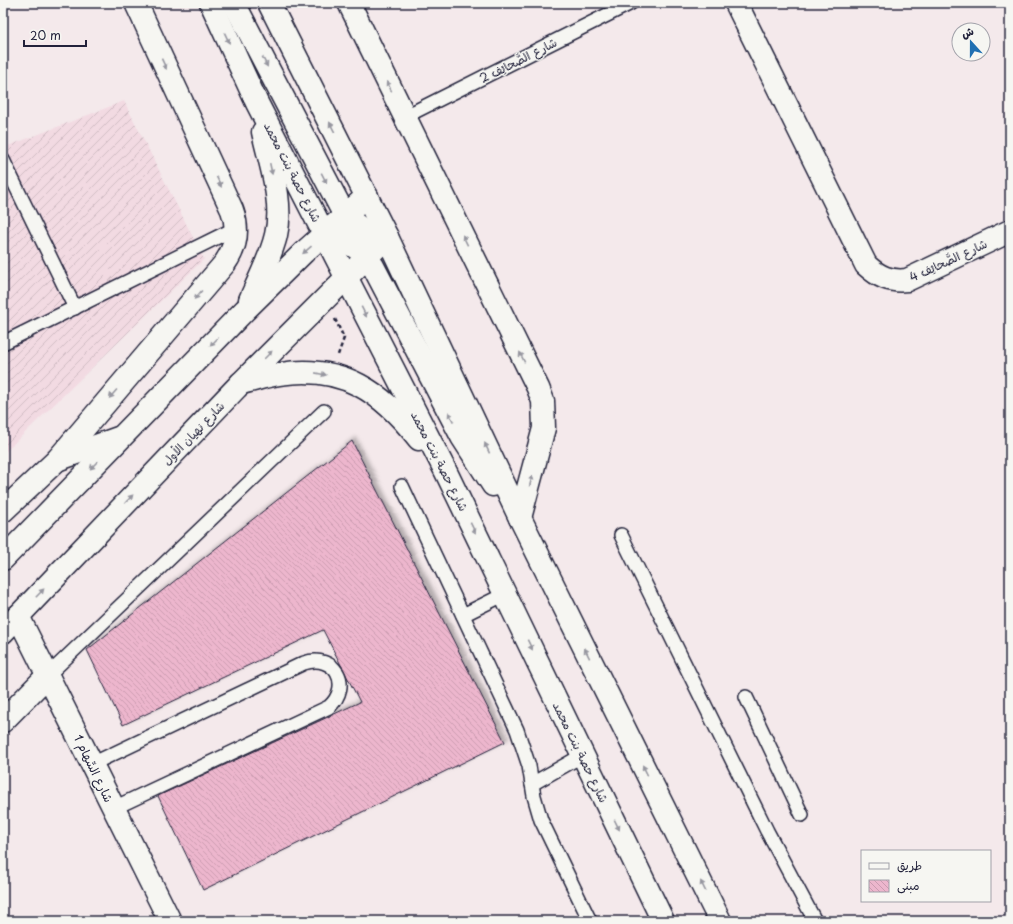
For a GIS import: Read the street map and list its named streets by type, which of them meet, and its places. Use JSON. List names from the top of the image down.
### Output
{
  "streets": {
    "street": [
      "شارع حصة بنت محمد",
      "شارع الصَّحائِف 4",
      "شارع نهيان الأول",
      "شارع السِّهام 1"
    ],
    "lane": ["شارع الصَّحائِف 2"]
  },
  "crossings": [
    ["شارع حصة بنت محمد", "شارع نهيان الأول"],
    ["شارع نهيان الأول", "شارع السِّهام 1"]
  ],
  "legend": ["طريق", "مبنى"],
  "scale_bar": "20 m",
  "north": "top"
}
